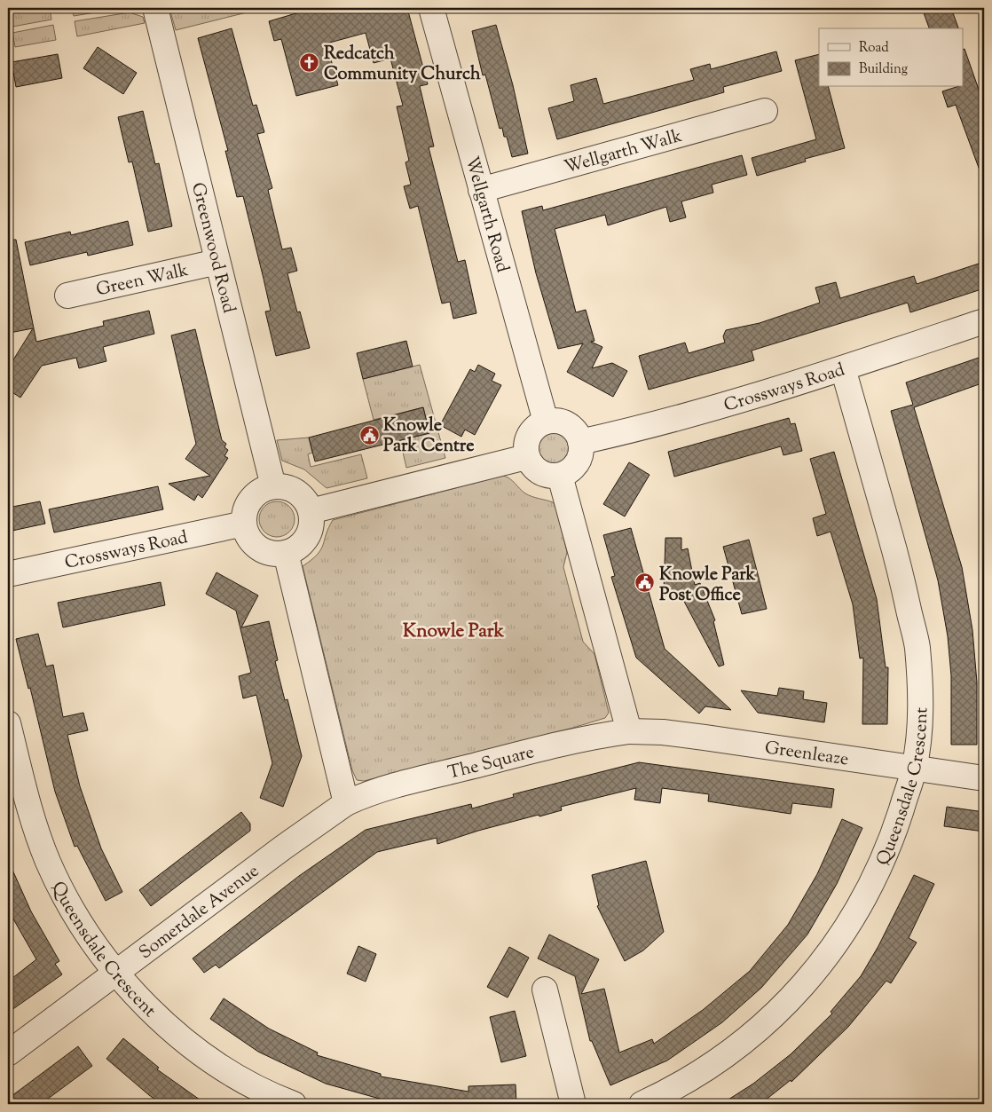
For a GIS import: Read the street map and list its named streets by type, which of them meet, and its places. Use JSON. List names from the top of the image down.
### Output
{
  "streets": {
    "street": [
      "Wellgarth Walk",
      "Wellgarth Road",
      "Greenwood Road",
      "Green Walk",
      "Crossways Road",
      "Greenleaze",
      "The Square",
      "Queensdale Crescent",
      "Somerdale Avenue"
    ]
  },
  "crossings": [
    ["Wellgarth Walk", "Wellgarth Road"],
    ["Wellgarth Road", "Crossways Road"],
    ["Greenwood Road", "Green Walk"],
    ["Greenwood Road", "Crossways Road"],
    ["Crossways Road", "Queensdale Crescent"],
    ["Greenleaze", "The Square"],
    ["Greenleaze", "Queensdale Crescent"],
    ["The Square", "Somerdale Avenue"],
    ["Queensdale Crescent", "Somerdale Avenue"]
  ],
  "districts": ["Knowle Park"],
  "places": {
    "church": ["Redcatch Community Church"],
    "public building": ["Knowle Park Centre", "Knowle Park Post Office"]
  },
  "legend": ["Road", "Building"]
}
